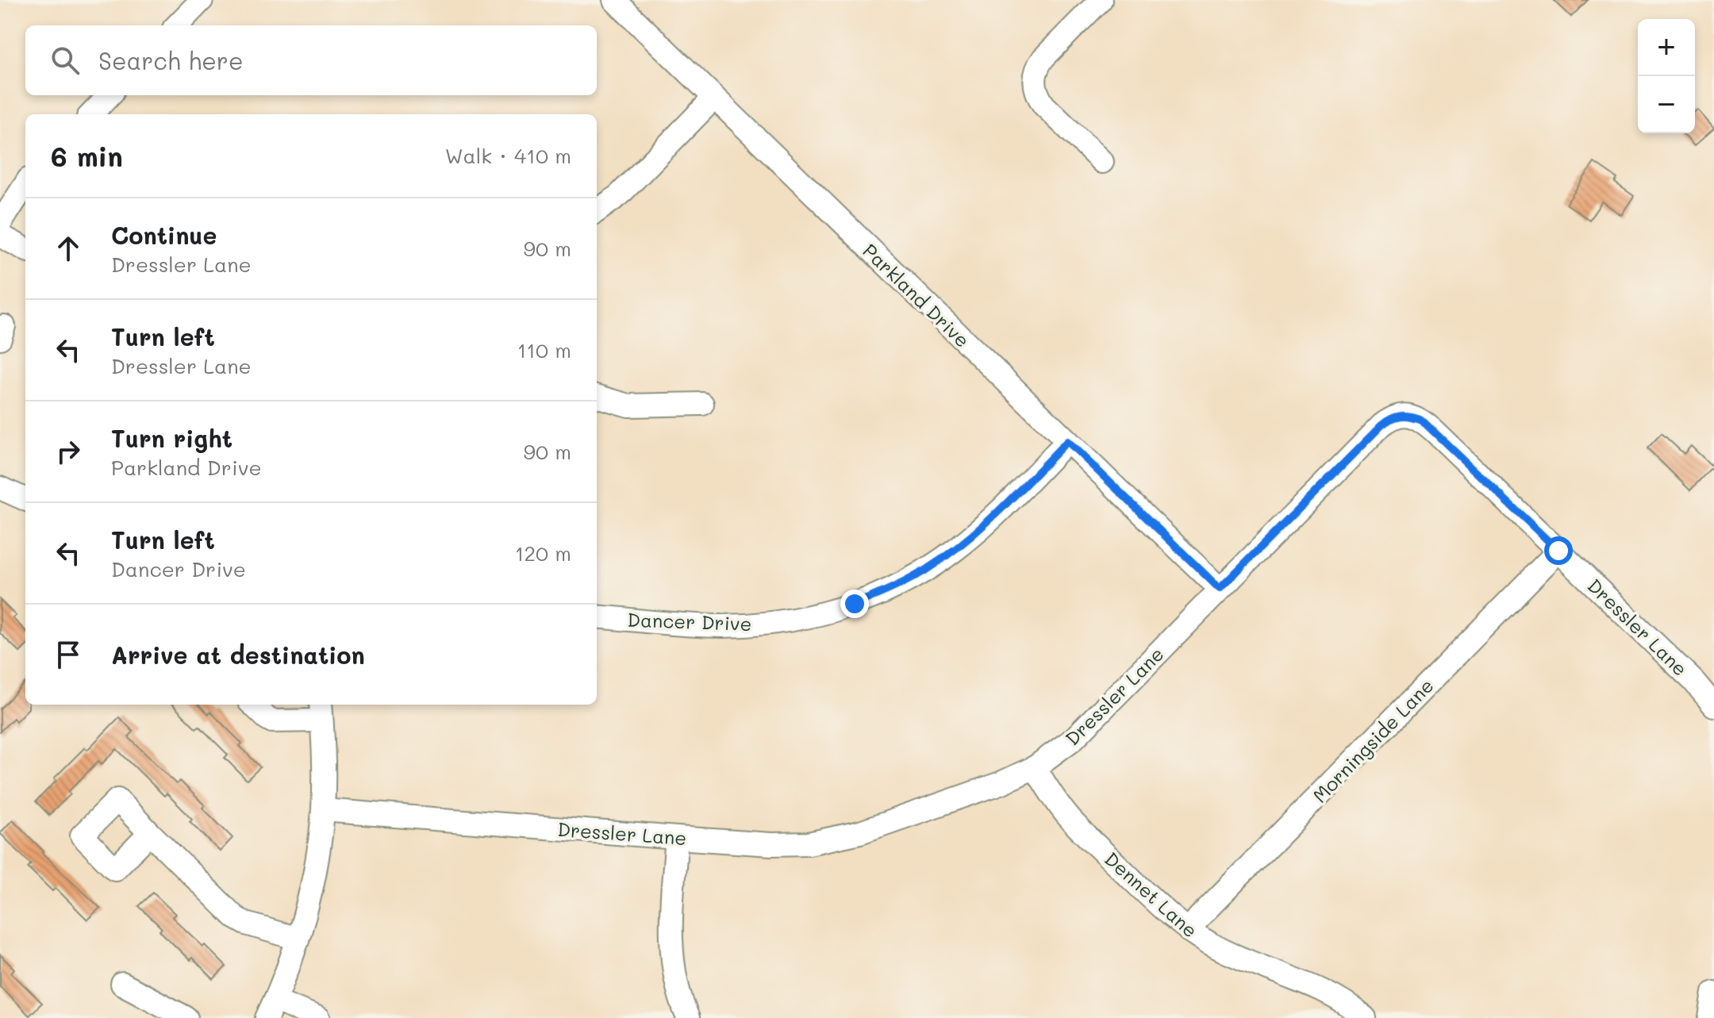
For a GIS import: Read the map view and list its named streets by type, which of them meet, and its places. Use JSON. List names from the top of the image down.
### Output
{
  "streets": {
    "street": [
      "Parkland Drive",
      "Dancer Drive",
      "Dressler Lane",
      "Morningside Lane",
      "Dennet Lane"
    ]
  },
  "crossings": [
    ["Parkland Drive", "Dancer Drive"],
    ["Parkland Drive", "Dressler Lane"],
    ["Dressler Lane", "Morningside Lane"],
    ["Dressler Lane", "Dennet Lane"],
    ["Morningside Lane", "Dennet Lane"]
  ],
  "page": {
    "map_buttons": ["+", "−"],
    "search": "Search here",
    "heading": ["6 min", "Walk · 410 m"],
    "list": [
      ["Continue", "Dressler Lane", "90 m"],
      ["Turn left", "Dressler Lane", "110 m"],
      ["Turn right", "Parkland Drive", "90 m"],
      ["Turn left", "Dancer Drive", "120 m"],
      "Arrive at destination"
    ]
  }
}
